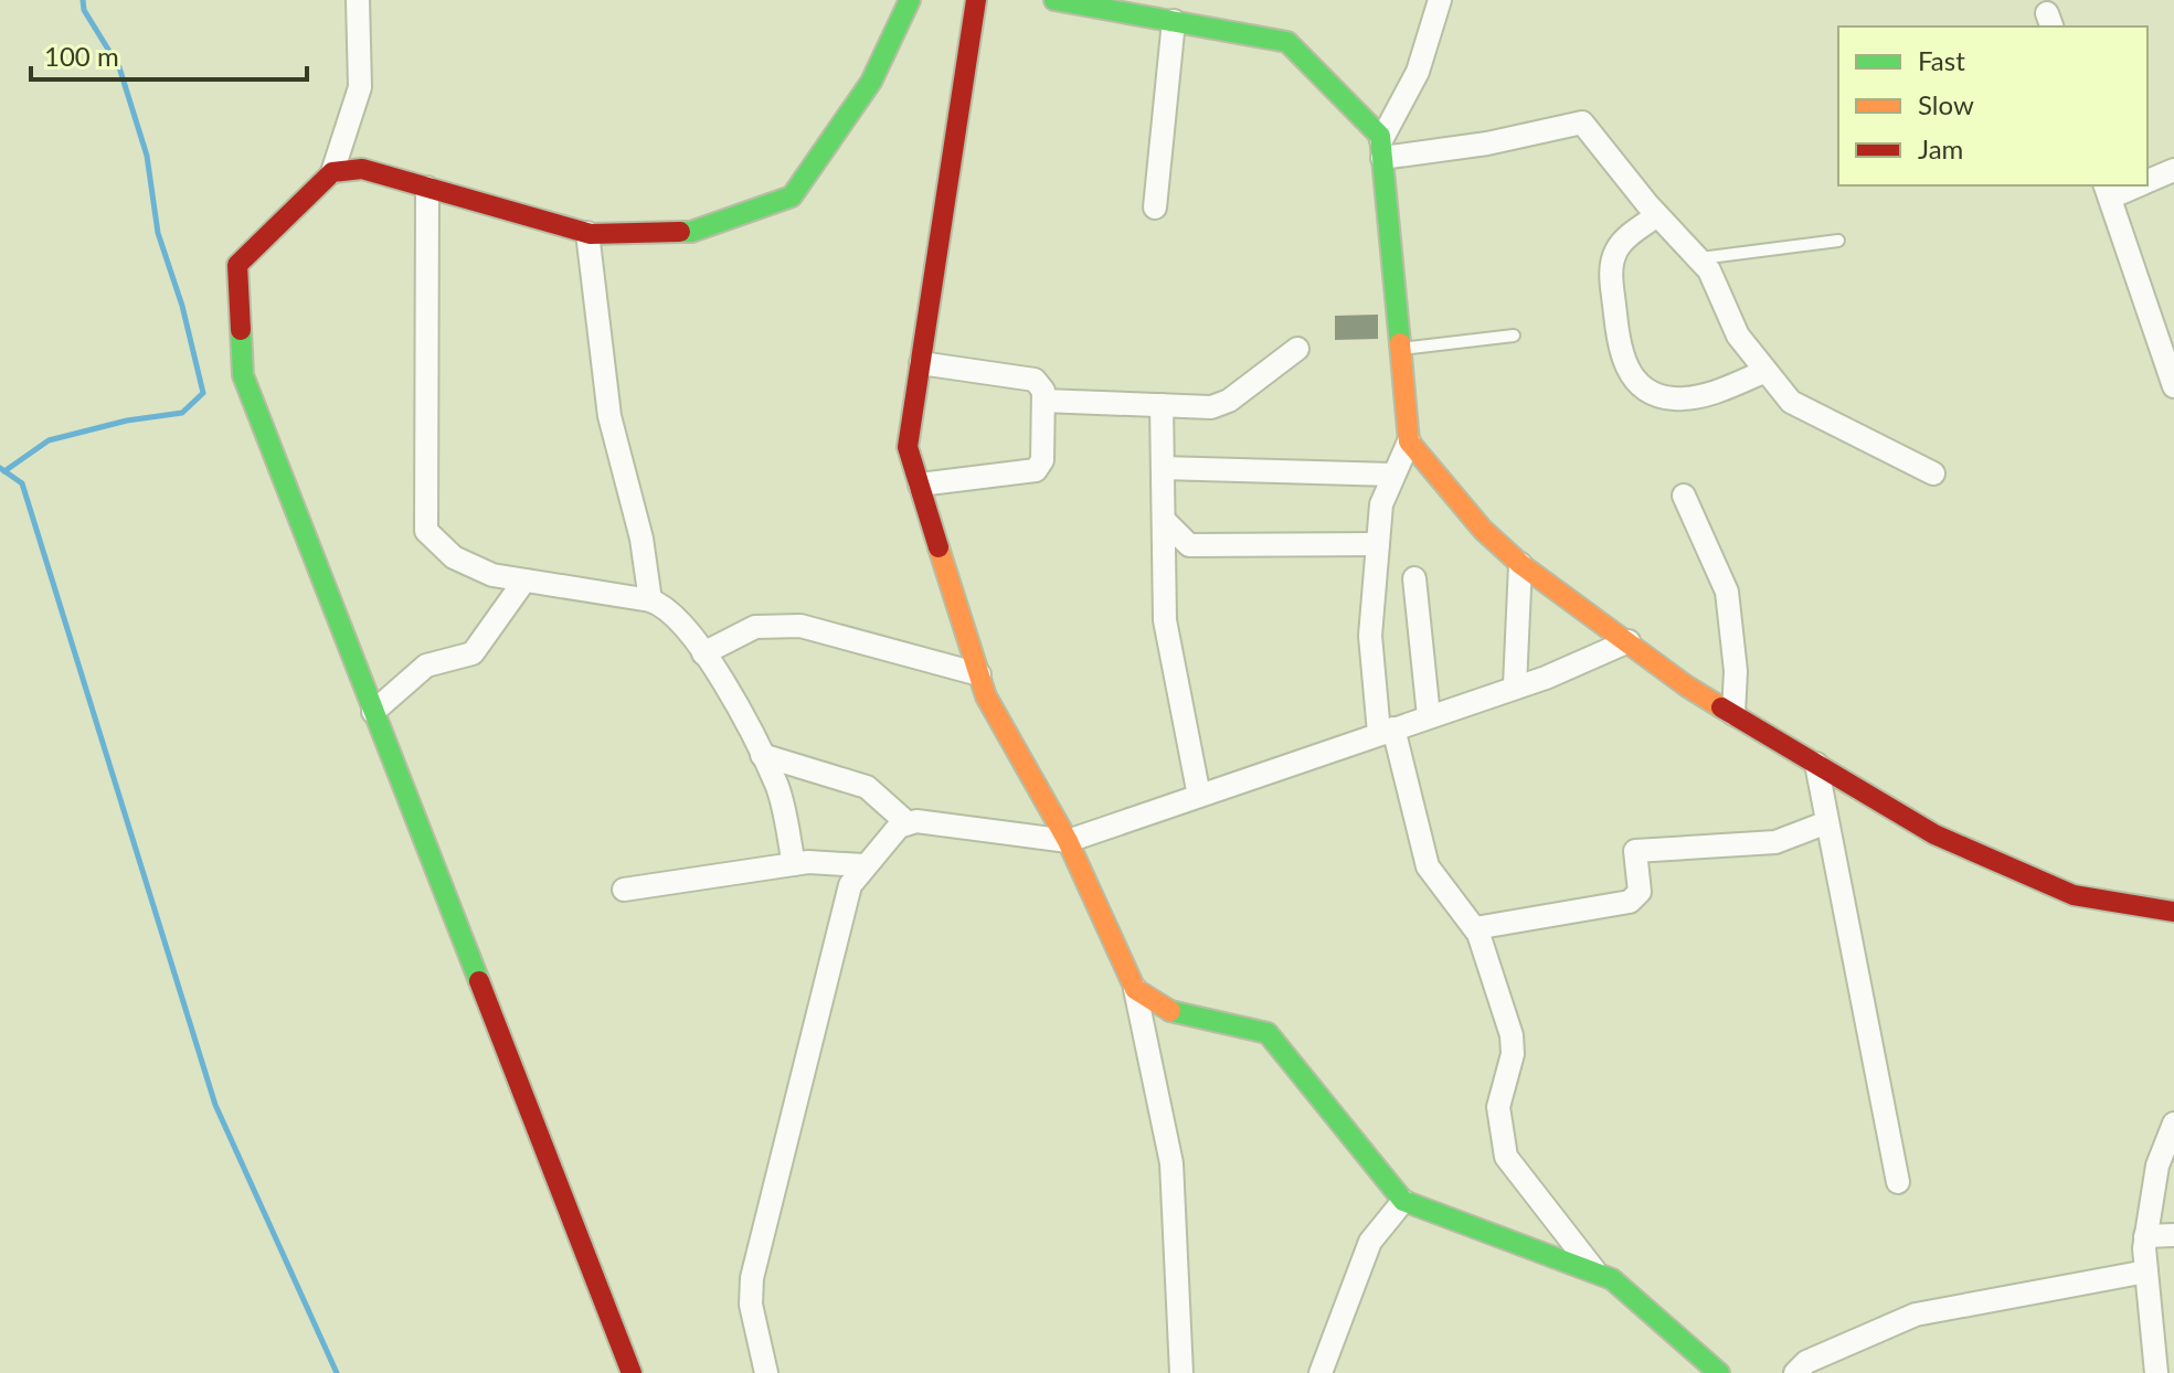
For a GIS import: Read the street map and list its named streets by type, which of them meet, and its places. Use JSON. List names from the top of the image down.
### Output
{
  "legend": ["Fast", "Slow", "Jam"],
  "scale_bar": "100 m"
}
